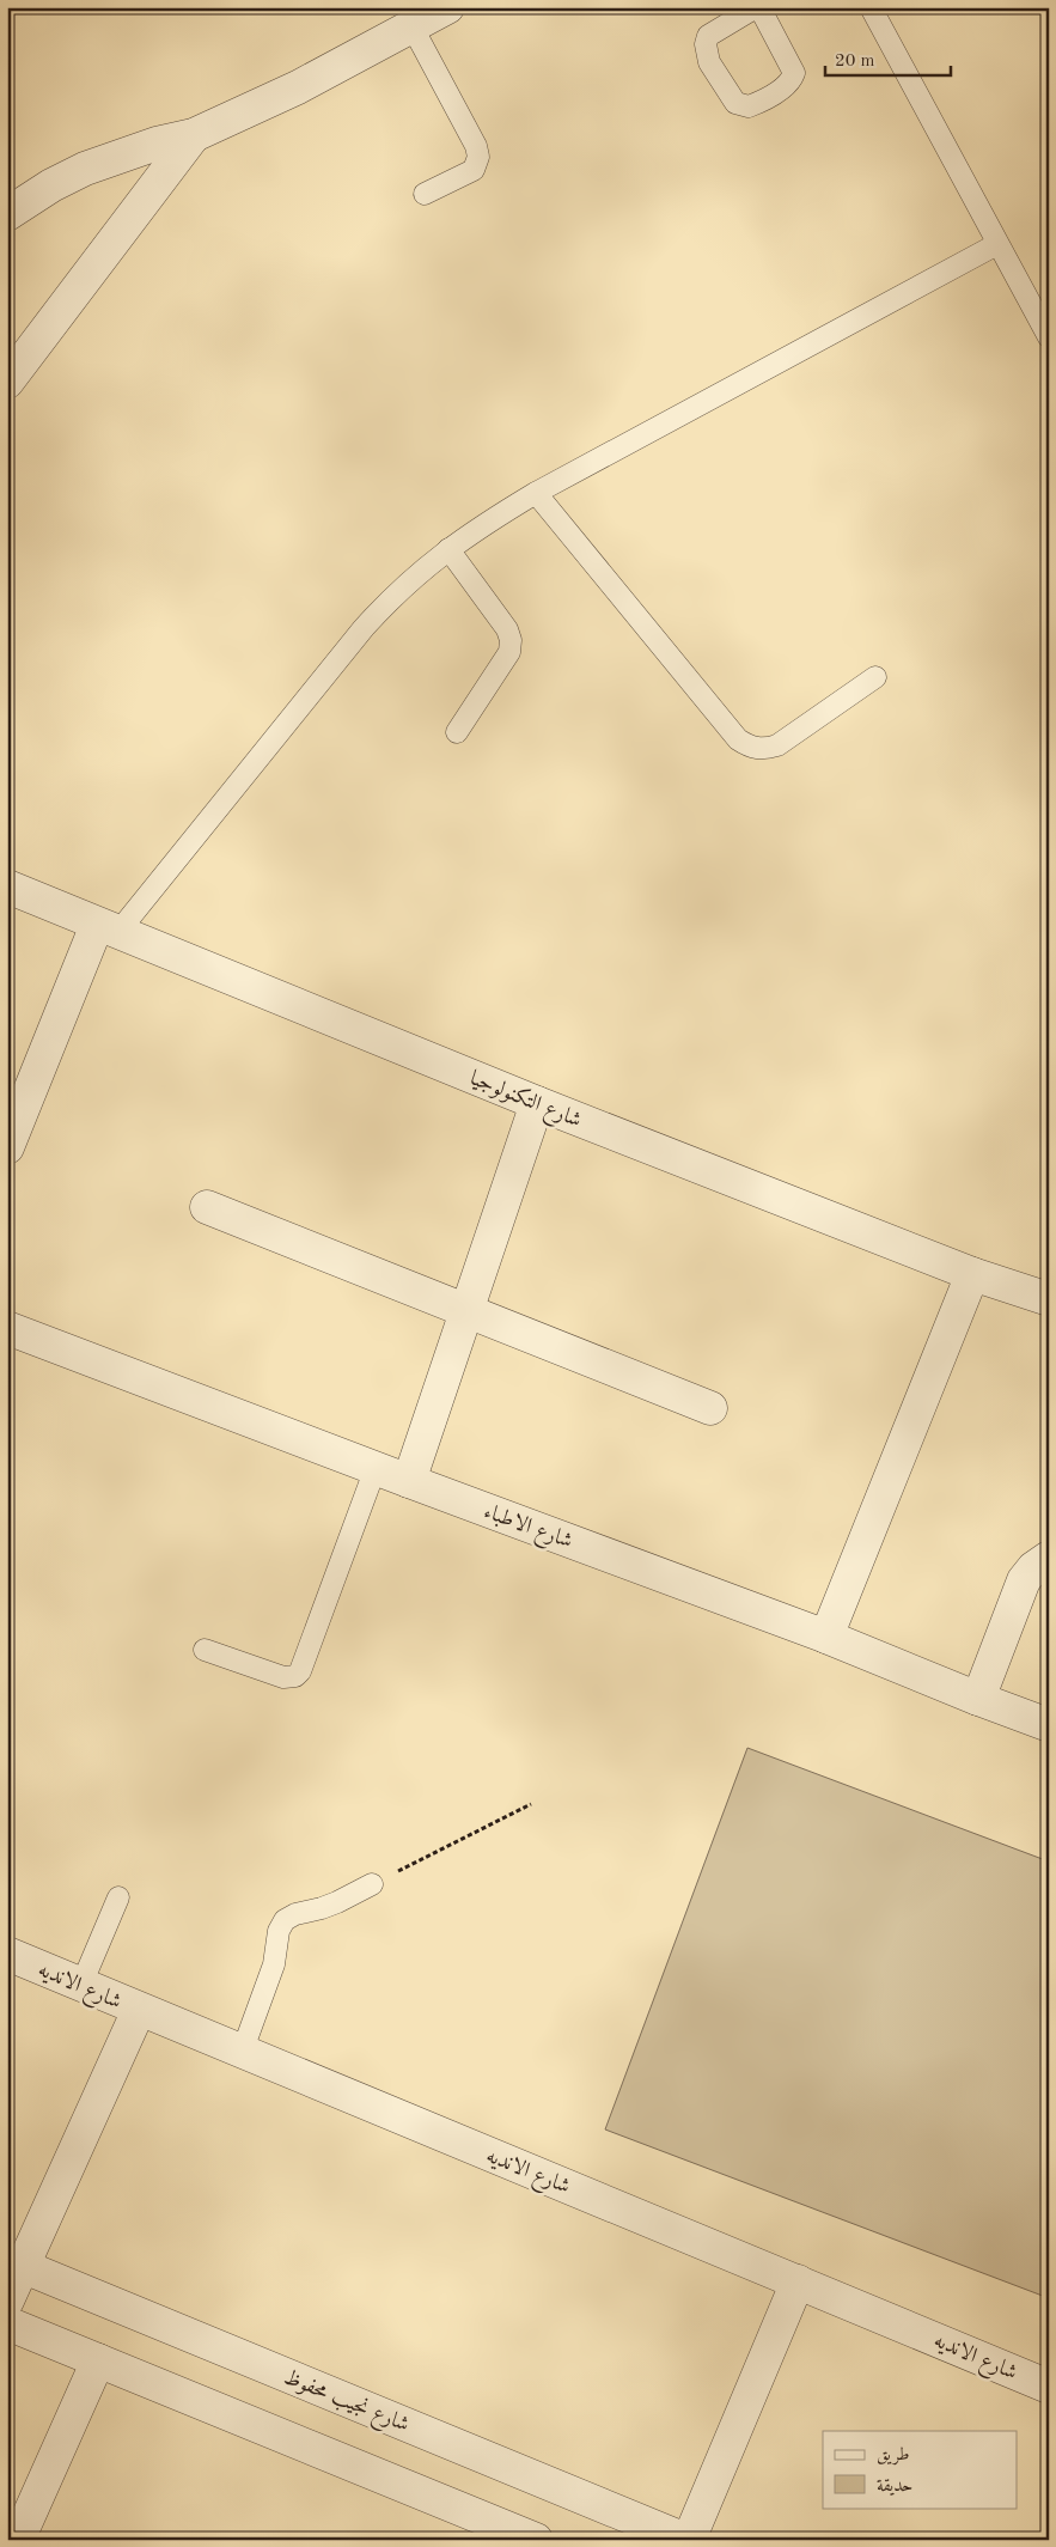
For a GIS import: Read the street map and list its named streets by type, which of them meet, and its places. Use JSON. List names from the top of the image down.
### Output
{
  "streets": {
    "street": [
      "شارع التكنولوجيا",
      "شارع الاطباء",
      "شارع الانديه",
      "شارع نجيب محفوظ"
    ]
  },
  "legend": ["طريق", "حديقة"],
  "scale_bar": "20 m"
}
